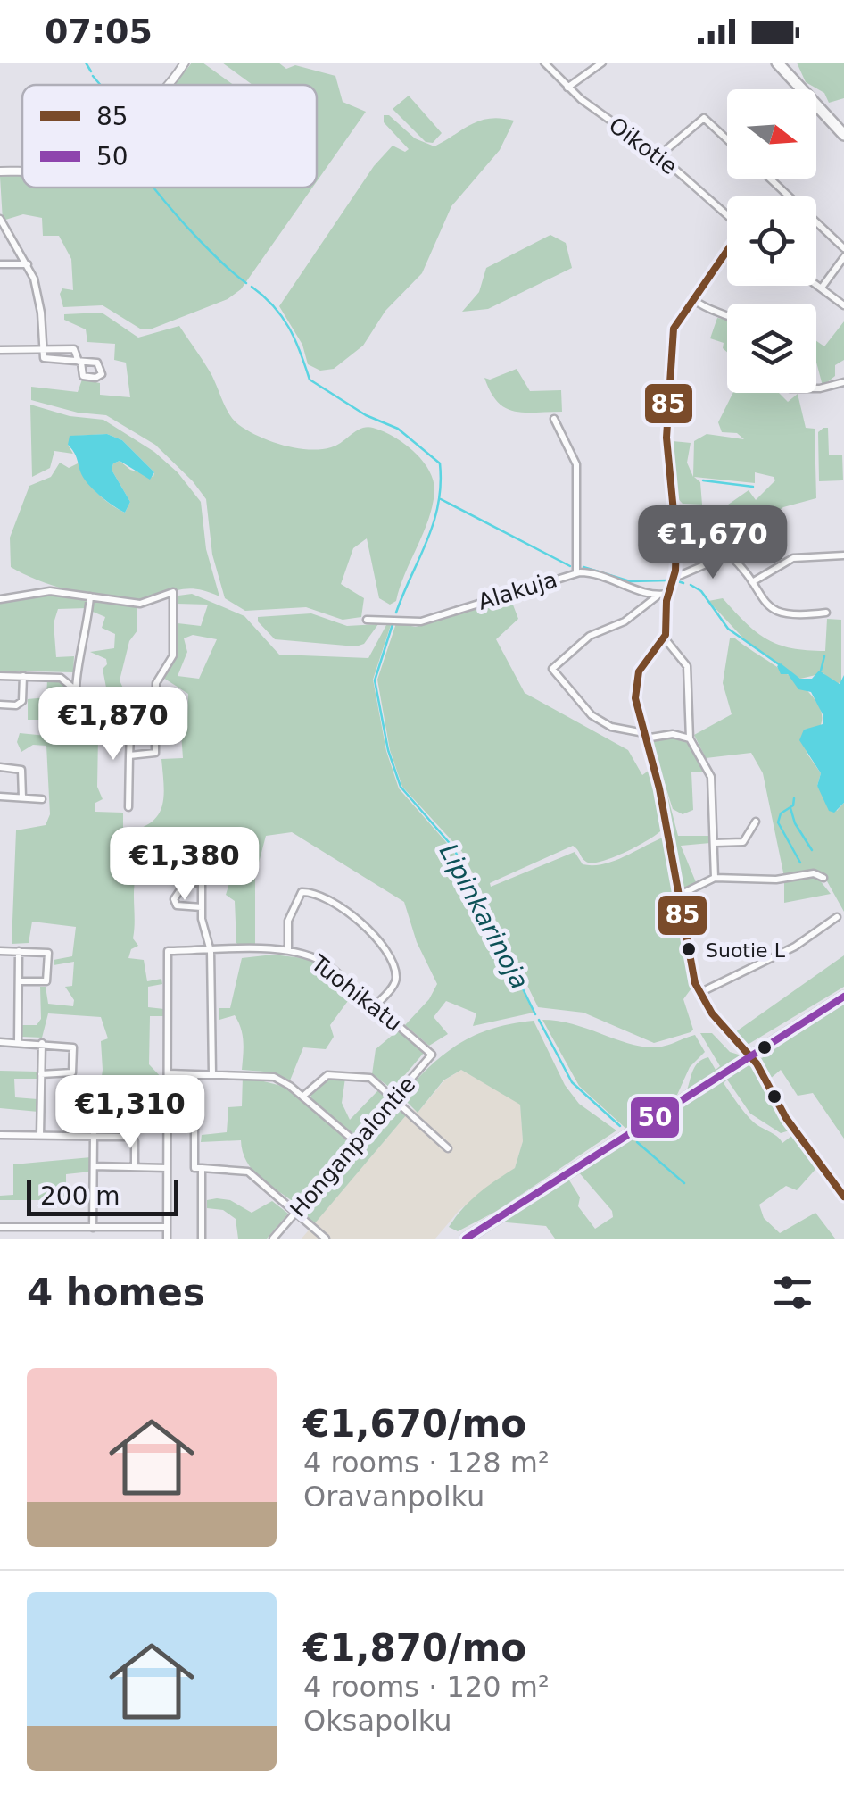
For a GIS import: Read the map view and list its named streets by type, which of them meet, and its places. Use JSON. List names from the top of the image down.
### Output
{
  "streets": {
    "street": [
      "Oikotie",
      "Alakuja",
      "Tuohikatu",
      "Honganpalontie"
    ]
  },
  "crossings": [
    ["Tuohikatu", "Honganpalontie"]
  ],
  "water": ["Lipinkarinoja"],
  "places": ["Suotie L"],
  "lines": ["transit line 85", "transit line 50"],
  "legend": ["85", "50"],
  "scale_bar": "200 m",
  "north": "right",
  "page": {
    "status": "07:05",
    "price": [
      "€1,670",
      "€1,870",
      "€1,380",
      "€1,310"
    ],
    "scale": "200 m",
    "heading": "4 homes",
    "list": [
      {
        "name": "€1,670/mo",
        "note": "4 rooms · 128 m² · Oravanpolku"
      },
      {
        "name": "€1,870/mo",
        "note": "4 rooms · 120 m² · Oksapolku"
      }
    ]
  }
}
